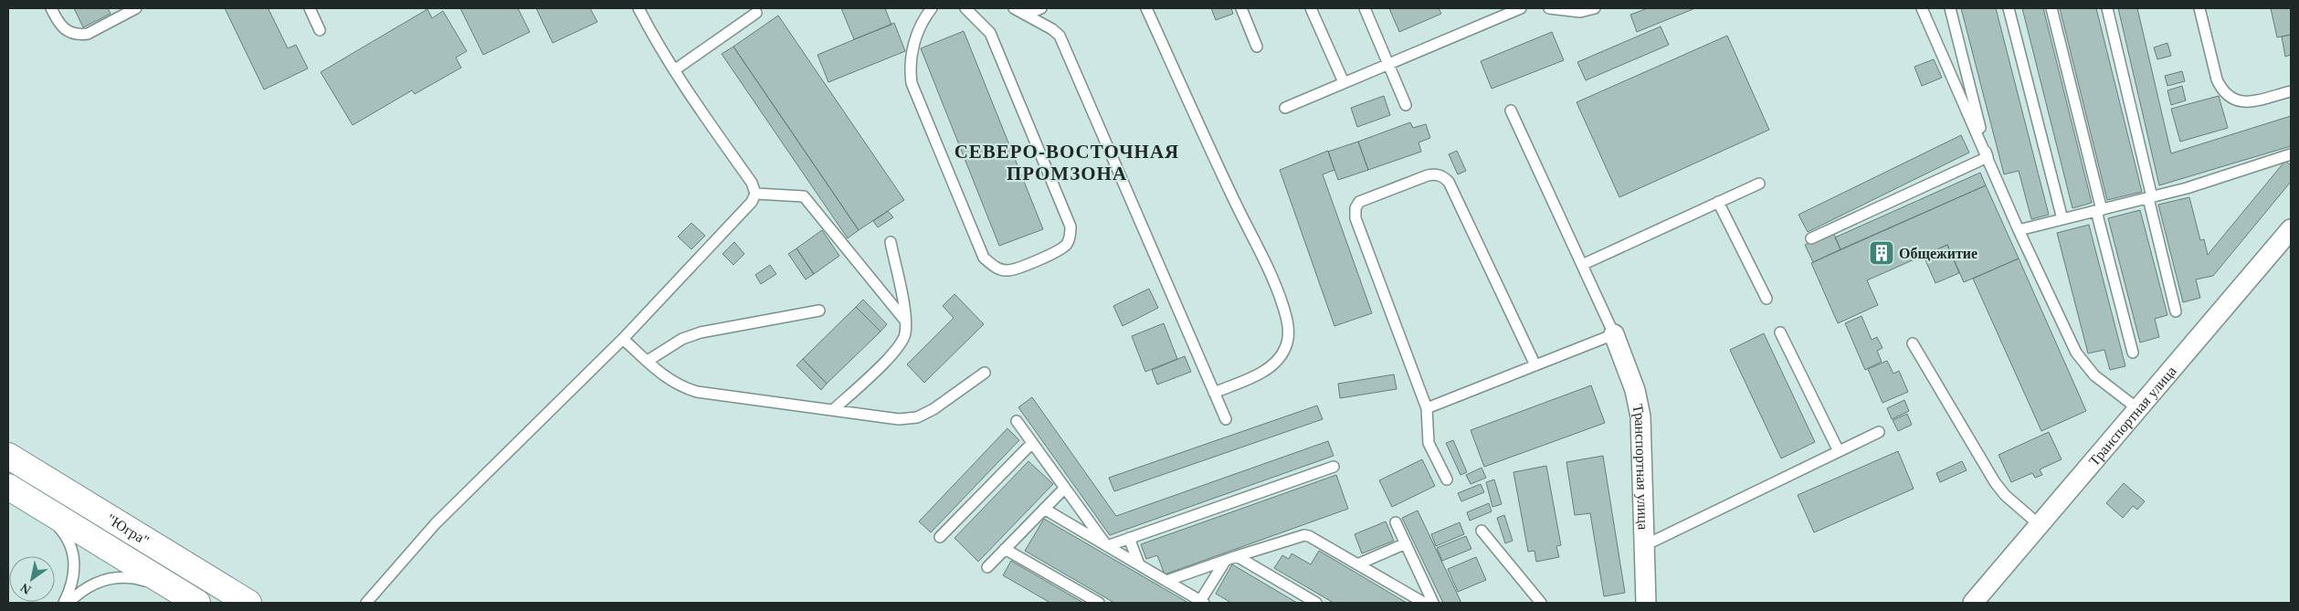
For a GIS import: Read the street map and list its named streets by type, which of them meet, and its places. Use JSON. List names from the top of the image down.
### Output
{
  "streets": {
    "highway": ["\"Югра\""],
    "street": ["Транспортная улица"]
  },
  "districts": ["СЕВЕРО-ВОСТОЧНАЯ ПРОМЗОНА"],
  "places": {
    "building": ["Общежитие"]
  },
  "north": "bottom left"
}
